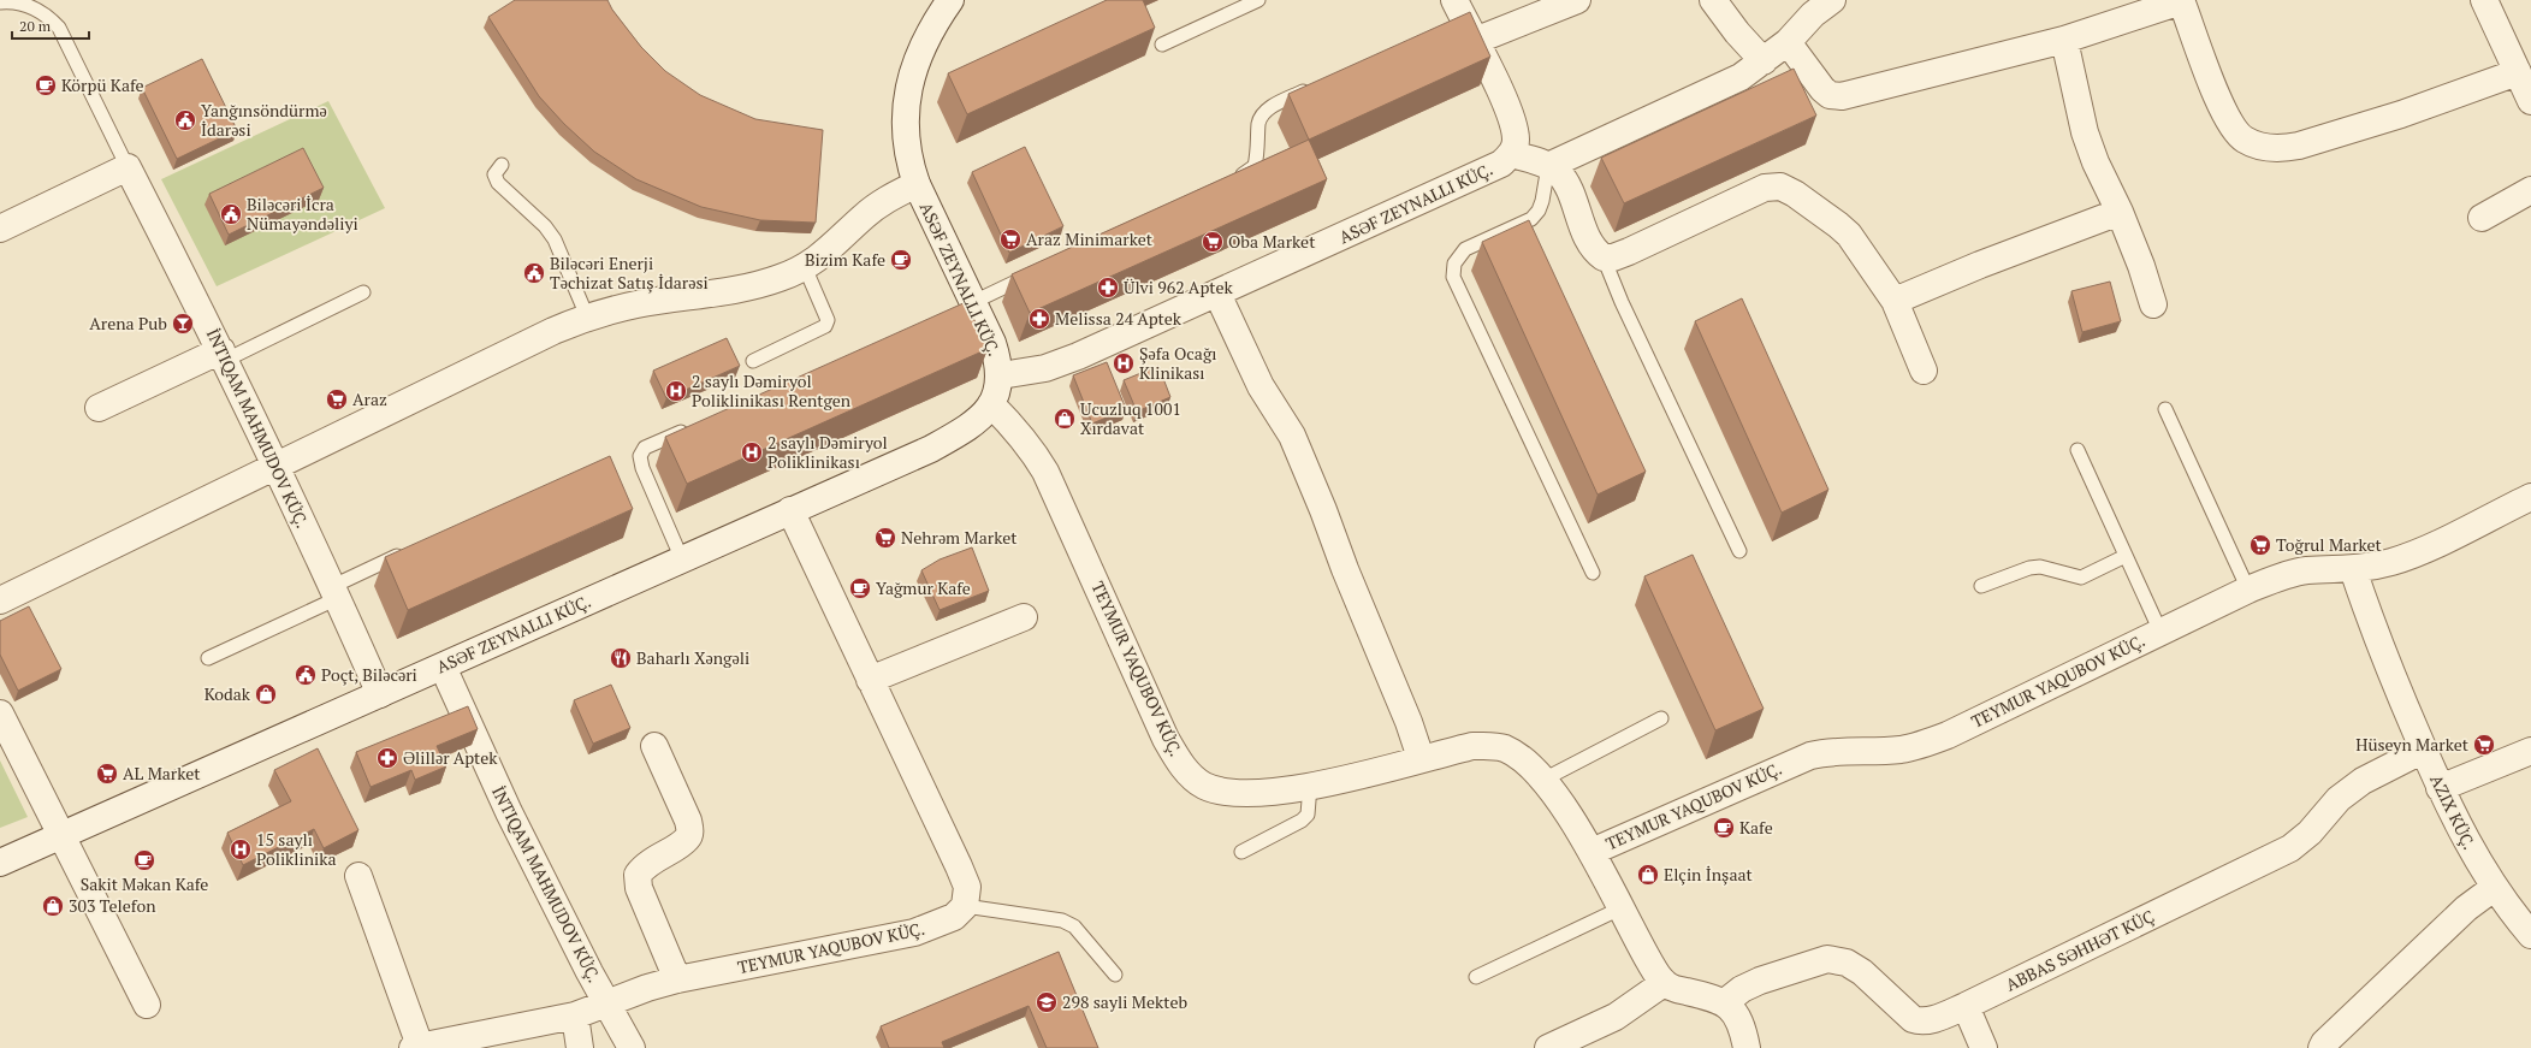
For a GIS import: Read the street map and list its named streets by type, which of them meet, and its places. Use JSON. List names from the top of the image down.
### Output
{
  "streets": {
    "street": ["İNTIQAM MAHMUDOV KÜÇ.", "TEYMUR YAQUBOV KÜÇ.", "ABBAS SƏHHƏT KÜÇ"]
  },
  "crossings": [
    ["İNTIQAM MAHMUDOV KÜÇ.", "TEYMUR YAQUBOV KÜÇ."]
  ],
  "places": {
    "cafe": [
      "Körpü Kafe",
      "Bizim Kafe",
      "Yağmur Kafe",
      "Kafe",
      "Sakit Məkan Kafe"
    ],
    "public building": [
      "Yanğınsöndürmə İdarəsi",
      "Biləcəri İcra Nümayəndəliyi",
      "Biləcəri Enerji Təchizat Satış İdarəsi",
      "Poçt, Biləcəri"
    ],
    "supermarket": [
      "Araz Minimarket",
      "Oba Market",
      "Araz",
      "Nehrəm Market",
      "Toğrul Market",
      "Hüseyn Market",
      "AL Market"
    ],
    "pharmacy": ["Ülvi 962 Aptek", "Melissa 24 Aptek", "Əlillər Aptek"],
    "bar": ["Arena Pub"],
    "hospital": [
      "Şəfa Ocağı Klinikası",
      "2 saylı Dəmiryol Poliklinikası Rentgen",
      "2 saylı Dəmiryol Poliklinikası",
      "15 saylı Poliklinika"
    ],
    "shop": [
      "Ucuzluq 1001 Xırdavat",
      "Kodak",
      "Elçin İnşaat",
      "303 Telefon"
    ],
    "restaurant": ["Baharlı Xəngəli"],
    "school or university": ["298 sayli Mekteb"]
  },
  "scale_bar": "20 m"
}
